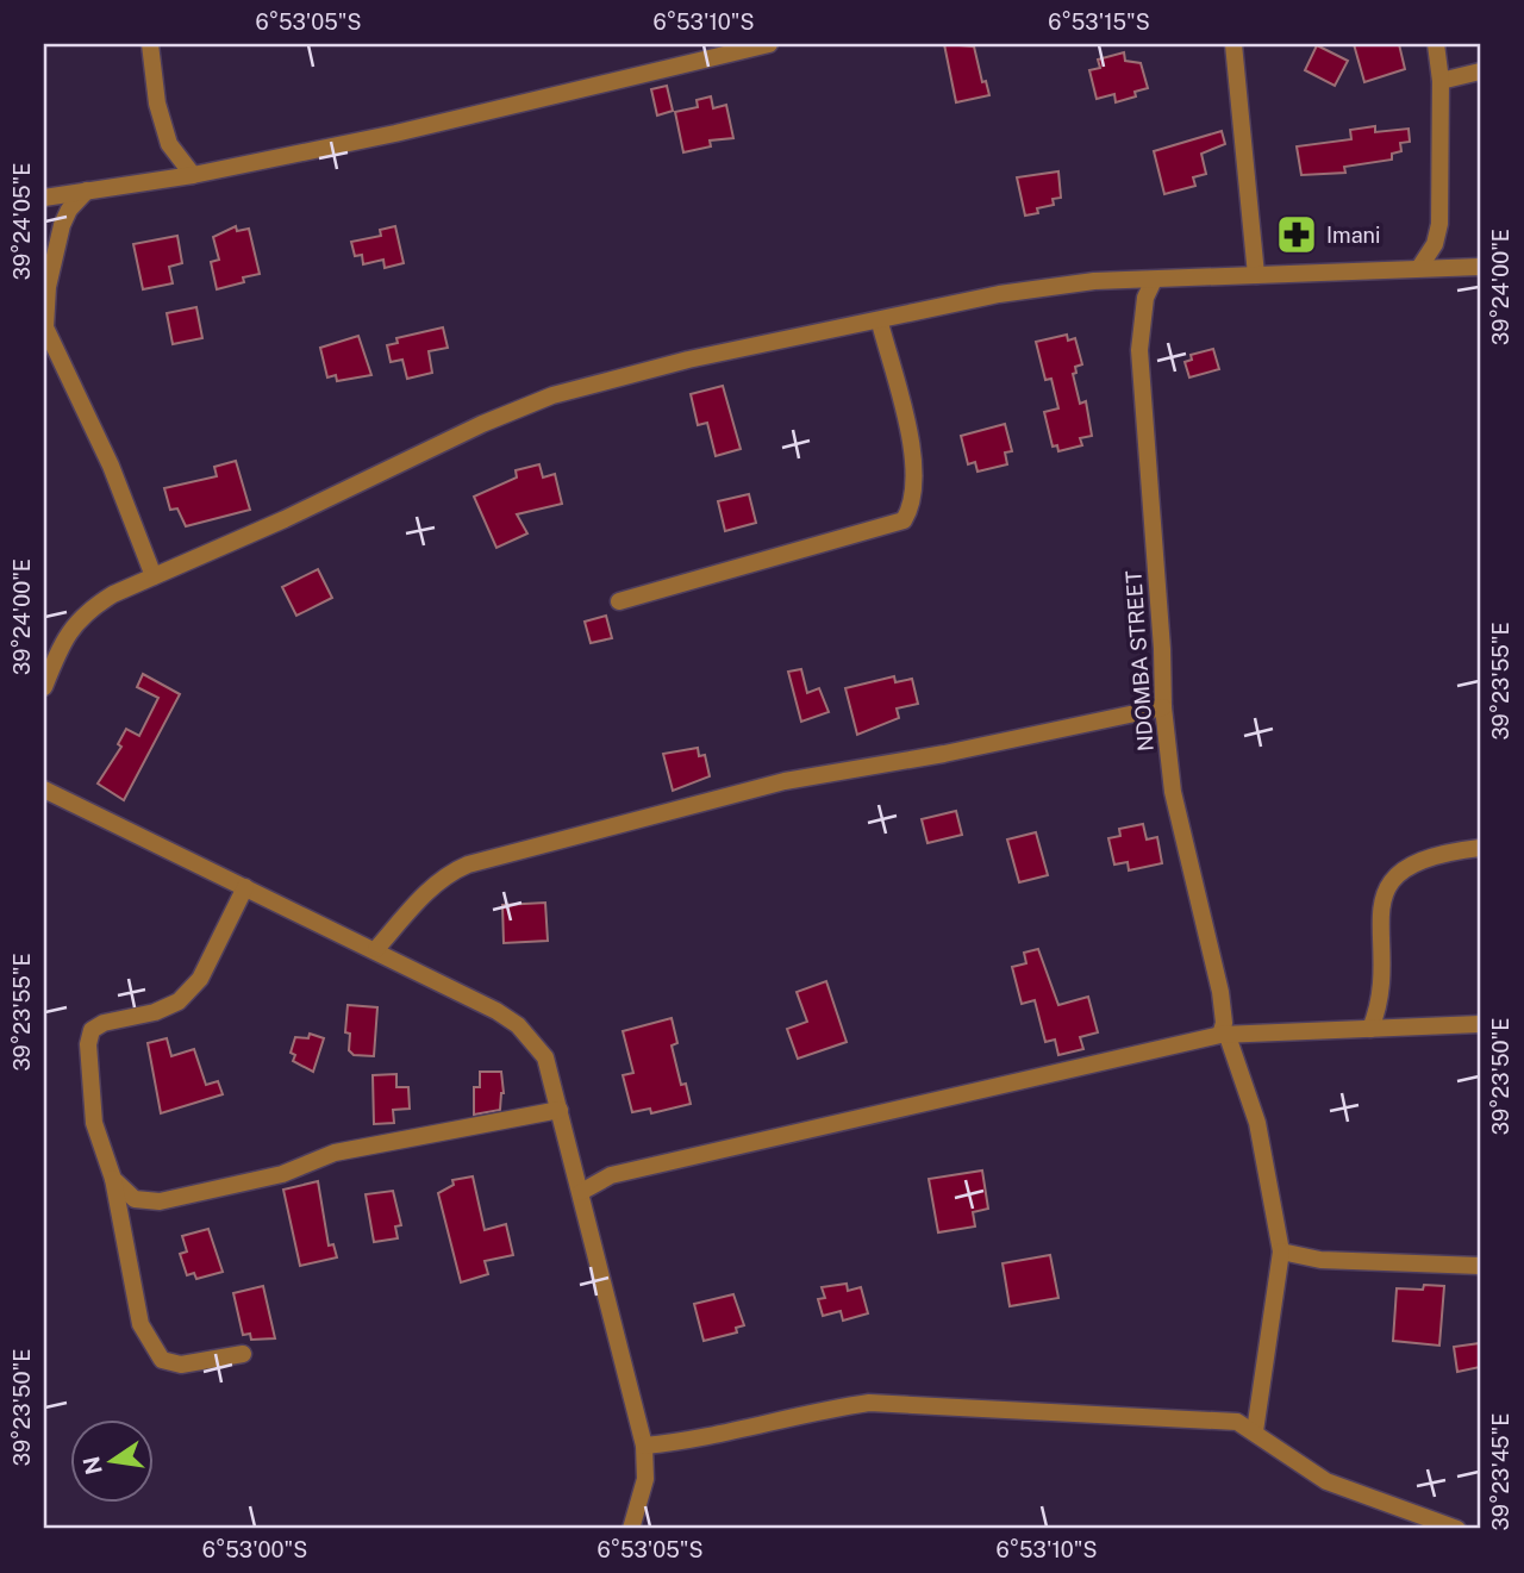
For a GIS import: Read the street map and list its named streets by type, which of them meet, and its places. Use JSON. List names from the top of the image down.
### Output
{
  "streets": {
    "street": ["NDOMBA STREET"]
  },
  "places": {
    "pharmacy": ["Imani"]
  },
  "north": "left",
  "coordinates": [
    "6°53'05\"S",
    "6°53'10\"S",
    "6°53'15\"S",
    "39°24'05\"E",
    "39°24'00\"E",
    "39°23'55\"E",
    "39°23'50\"E",
    "39°23'45\"E",
    "6°53'00\"S"
  ]
}
